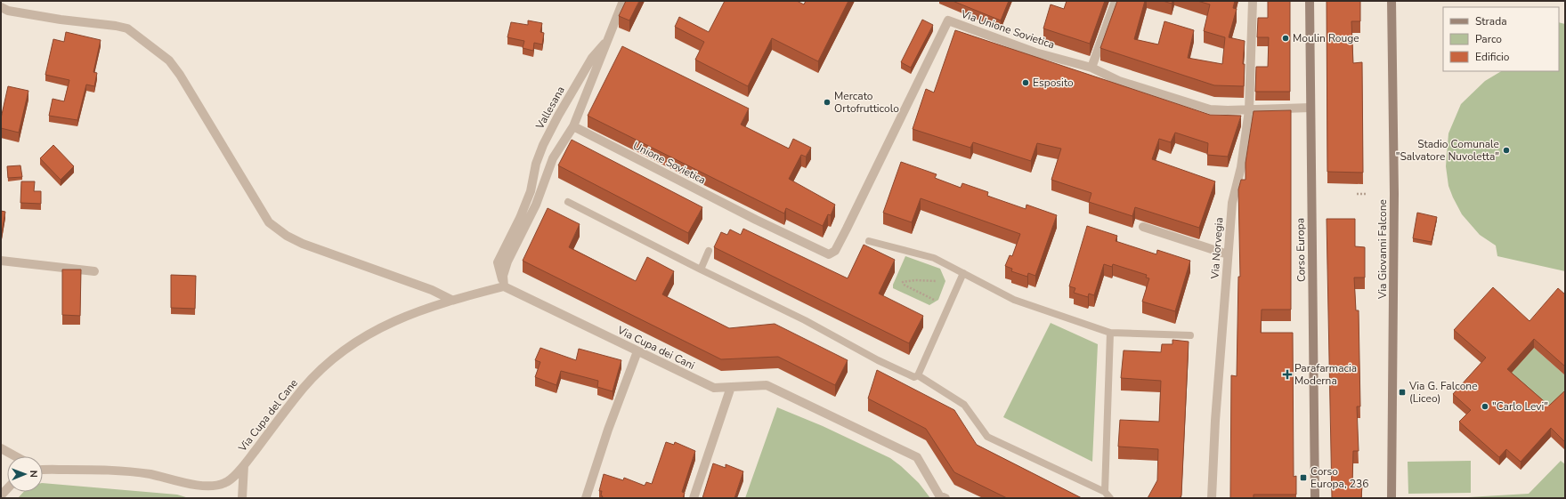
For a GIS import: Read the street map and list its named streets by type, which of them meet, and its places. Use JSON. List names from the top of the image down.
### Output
{
  "streets": {
    "main road": ["Via Giovanni Falcone", "Corso Europa"],
    "street": [
      "Via Unione Sovietica",
      "Vallesana",
      "Unione Sovietica",
      "Via Norvegia",
      "Via Cupa dei Cani",
      "Via Cupa del Cane"
    ]
  },
  "crossings": [
    ["Via Unione Sovietica", "Unione Sovietica"],
    ["Via Unione Sovietica", "Via Norvegia"],
    ["Via Unione Sovietica", "Corso Europa"],
    ["Vallesana", "Via Cupa dei Cani"],
    ["Vallesana", "Via Cupa del Cane"],
    ["Via Cupa dei Cani", "Via Cupa del Cane"]
  ],
  "places": {
    "other": [
      "Moulin Rouge",
      "Esposito",
      "Mercato Ortofrutticolo",
      "Stadio Comunale \"Salvatore Nuvoletta\"",
      "\"Carlo Levi\""
    ],
    "health": ["Parafarmacia Moderna"],
    "transit": ["Via G. Falcone (Liceo)", "Corso Europa, 236"]
  },
  "legend": ["Strada", "Parco", "Edificio"],
  "north": "right"
}
